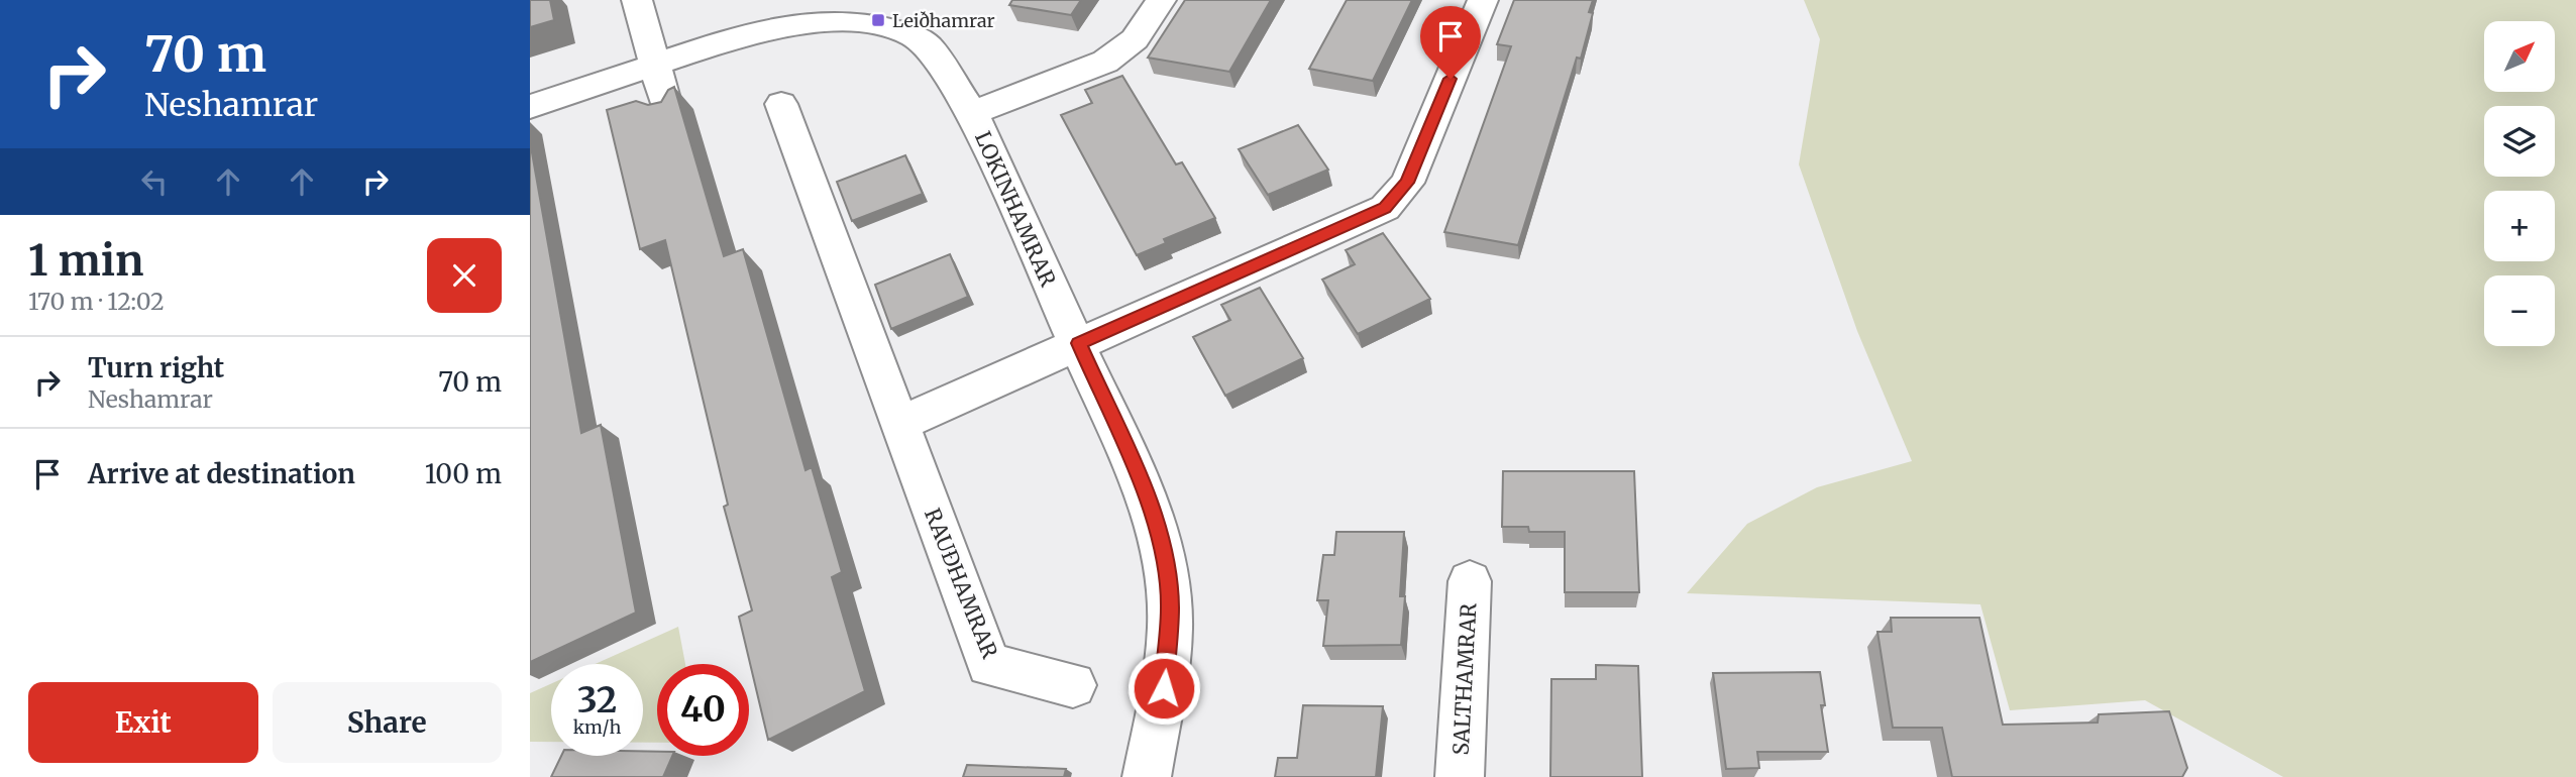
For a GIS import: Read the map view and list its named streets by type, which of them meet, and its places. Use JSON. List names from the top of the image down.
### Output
{
  "streets": {
    "street": ["LOKINHAMRAR", "RAUÐHAMRAR", "SALTHAMRAR"]
  },
  "places": {
    "transit": ["Leiðhamrar"]
  },
  "north": "top right",
  "page": {
    "turn": ["70 m", "Neshamrar"],
    "map_buttons": ["+", "−"],
    "heading": ["1 min", "170 m · 12:02"],
    "list": [
      {
        "name": "Turn right",
        "note": "Neshamrar",
        "value": "70 m"
      },
      {
        "name": "Arrive at destination",
        "value": "100 m"
      }
    ],
    "speed": "32 km/h",
    "limit": "40",
    "buttons": ["Exit", "Share"]
  }
}
